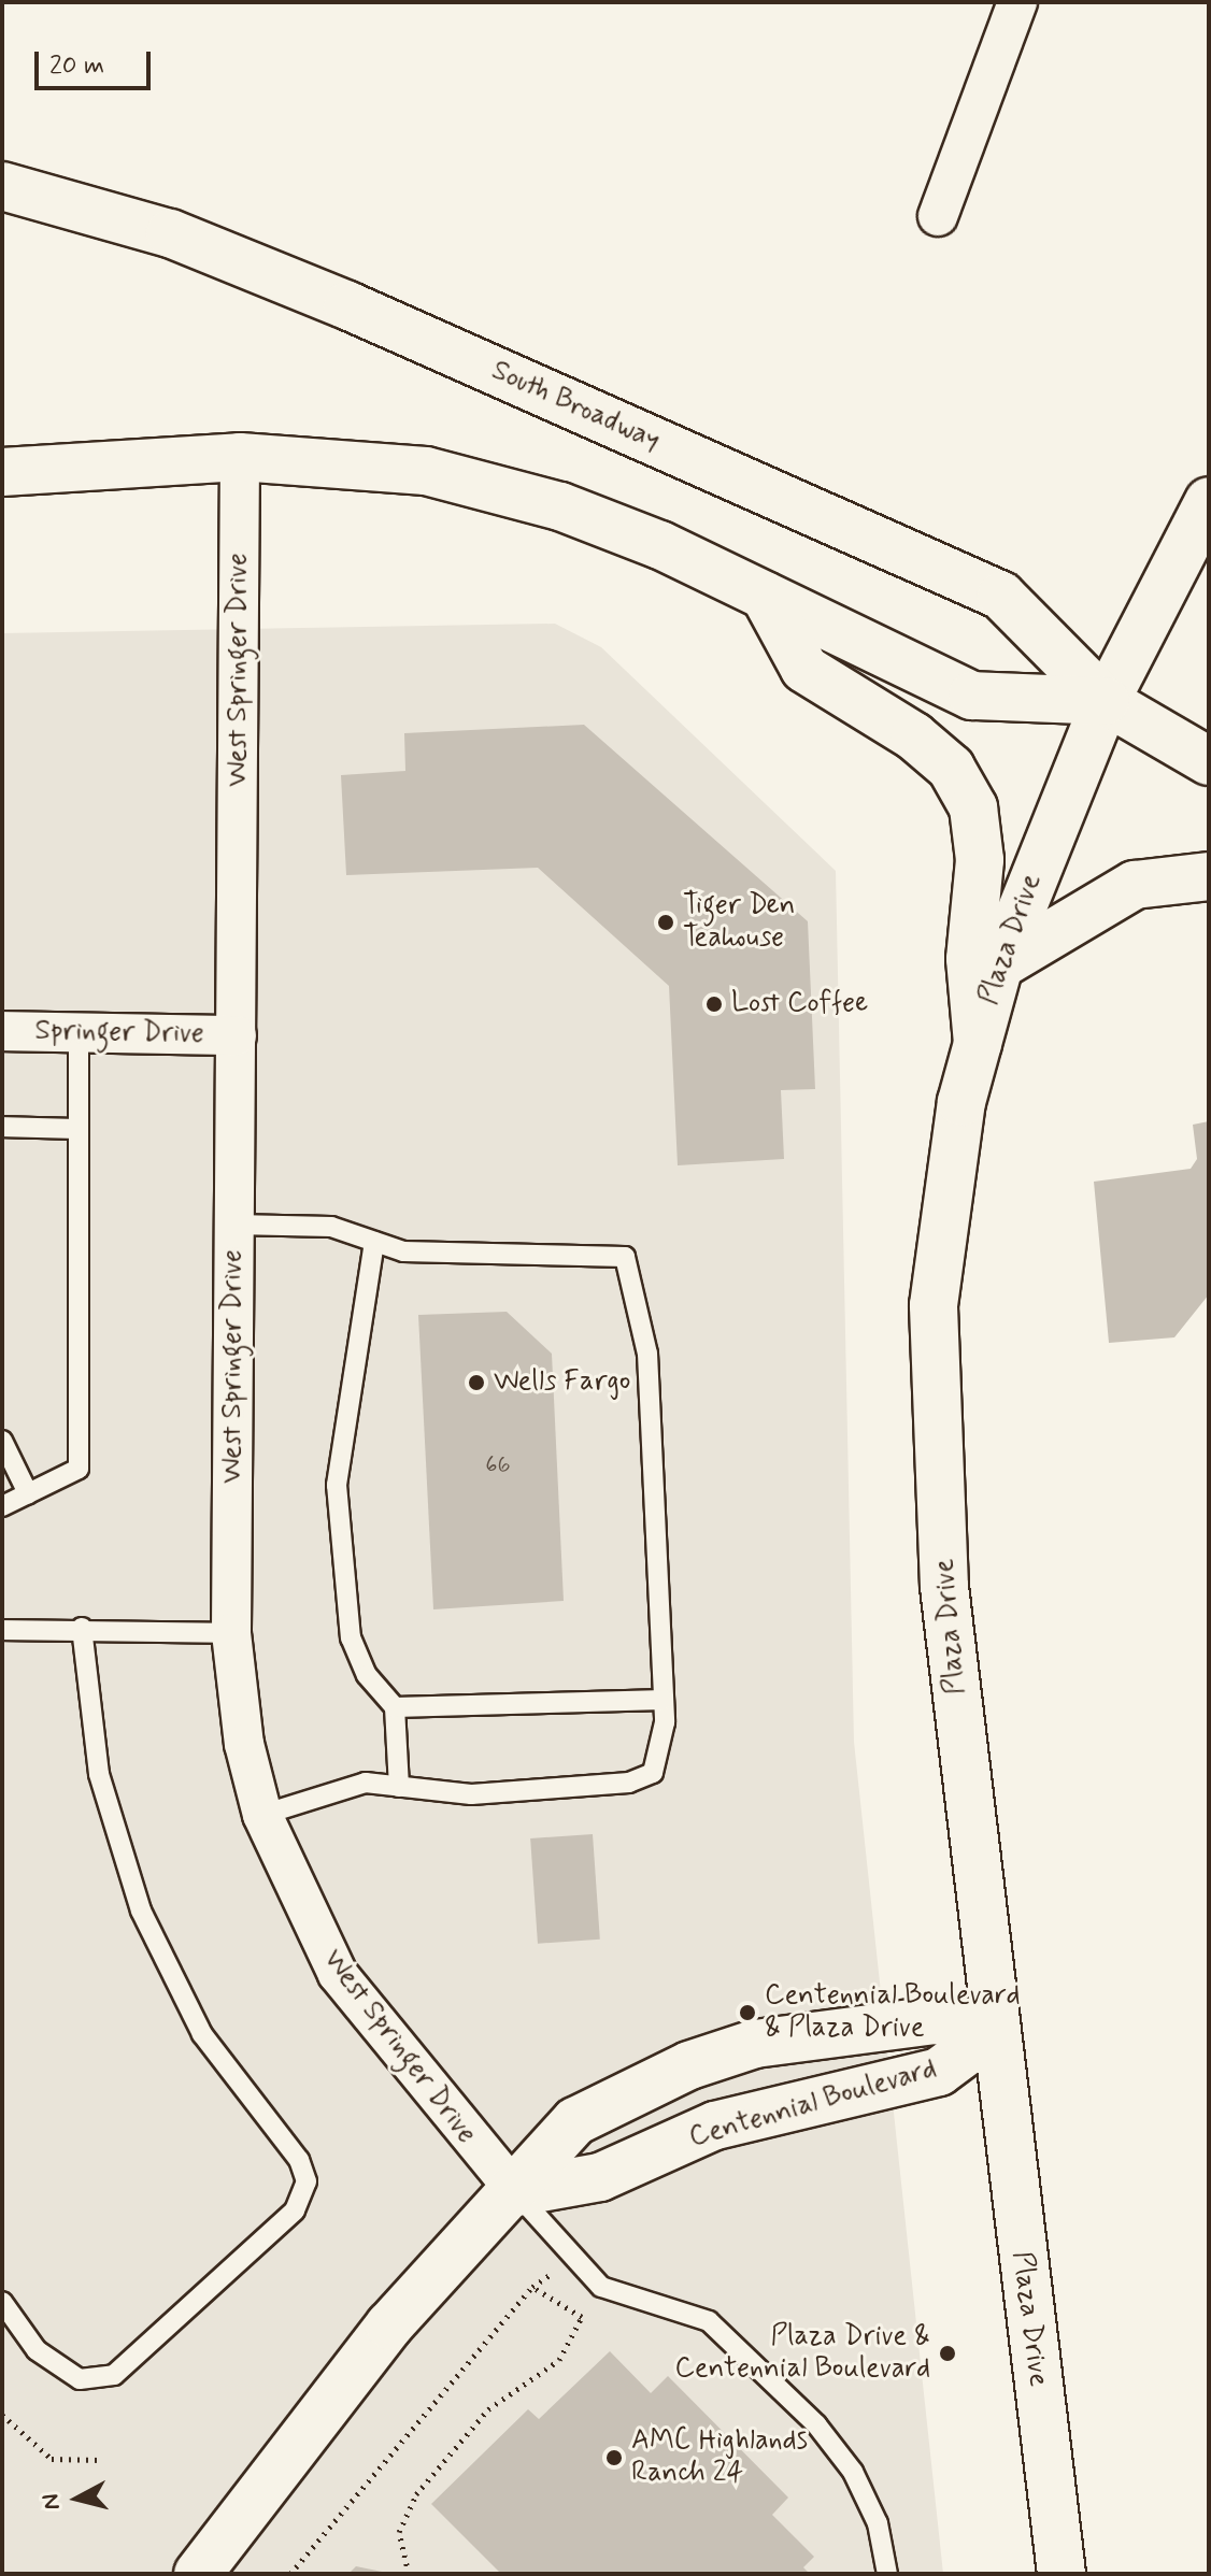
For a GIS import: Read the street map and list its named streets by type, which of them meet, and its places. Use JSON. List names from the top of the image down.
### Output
{
  "streets": {
    "street": [
      "South Broadway",
      "West Springer Drive",
      "Plaza Drive",
      "Springer Drive",
      "Centennial Boulevard"
    ]
  },
  "crossings": [
    ["South Broadway", "West Springer Drive"],
    ["South Broadway", "Plaza Drive"],
    ["West Springer Drive", "Springer Drive"],
    ["West Springer Drive", "Centennial Boulevard"],
    ["Plaza Drive", "Centennial Boulevard"]
  ],
  "places": [
    "Tiger Den Teahouse",
    "Lost Coffee",
    "Wells Fargo",
    "Centennial Boulevard & Plaza Drive",
    "Plaza Drive & Centennial Boulevard",
    "AMC Highlands Ranch 24"
  ],
  "house_numbers": ["66"],
  "scale_bar": "20 m",
  "north": "left"
}
